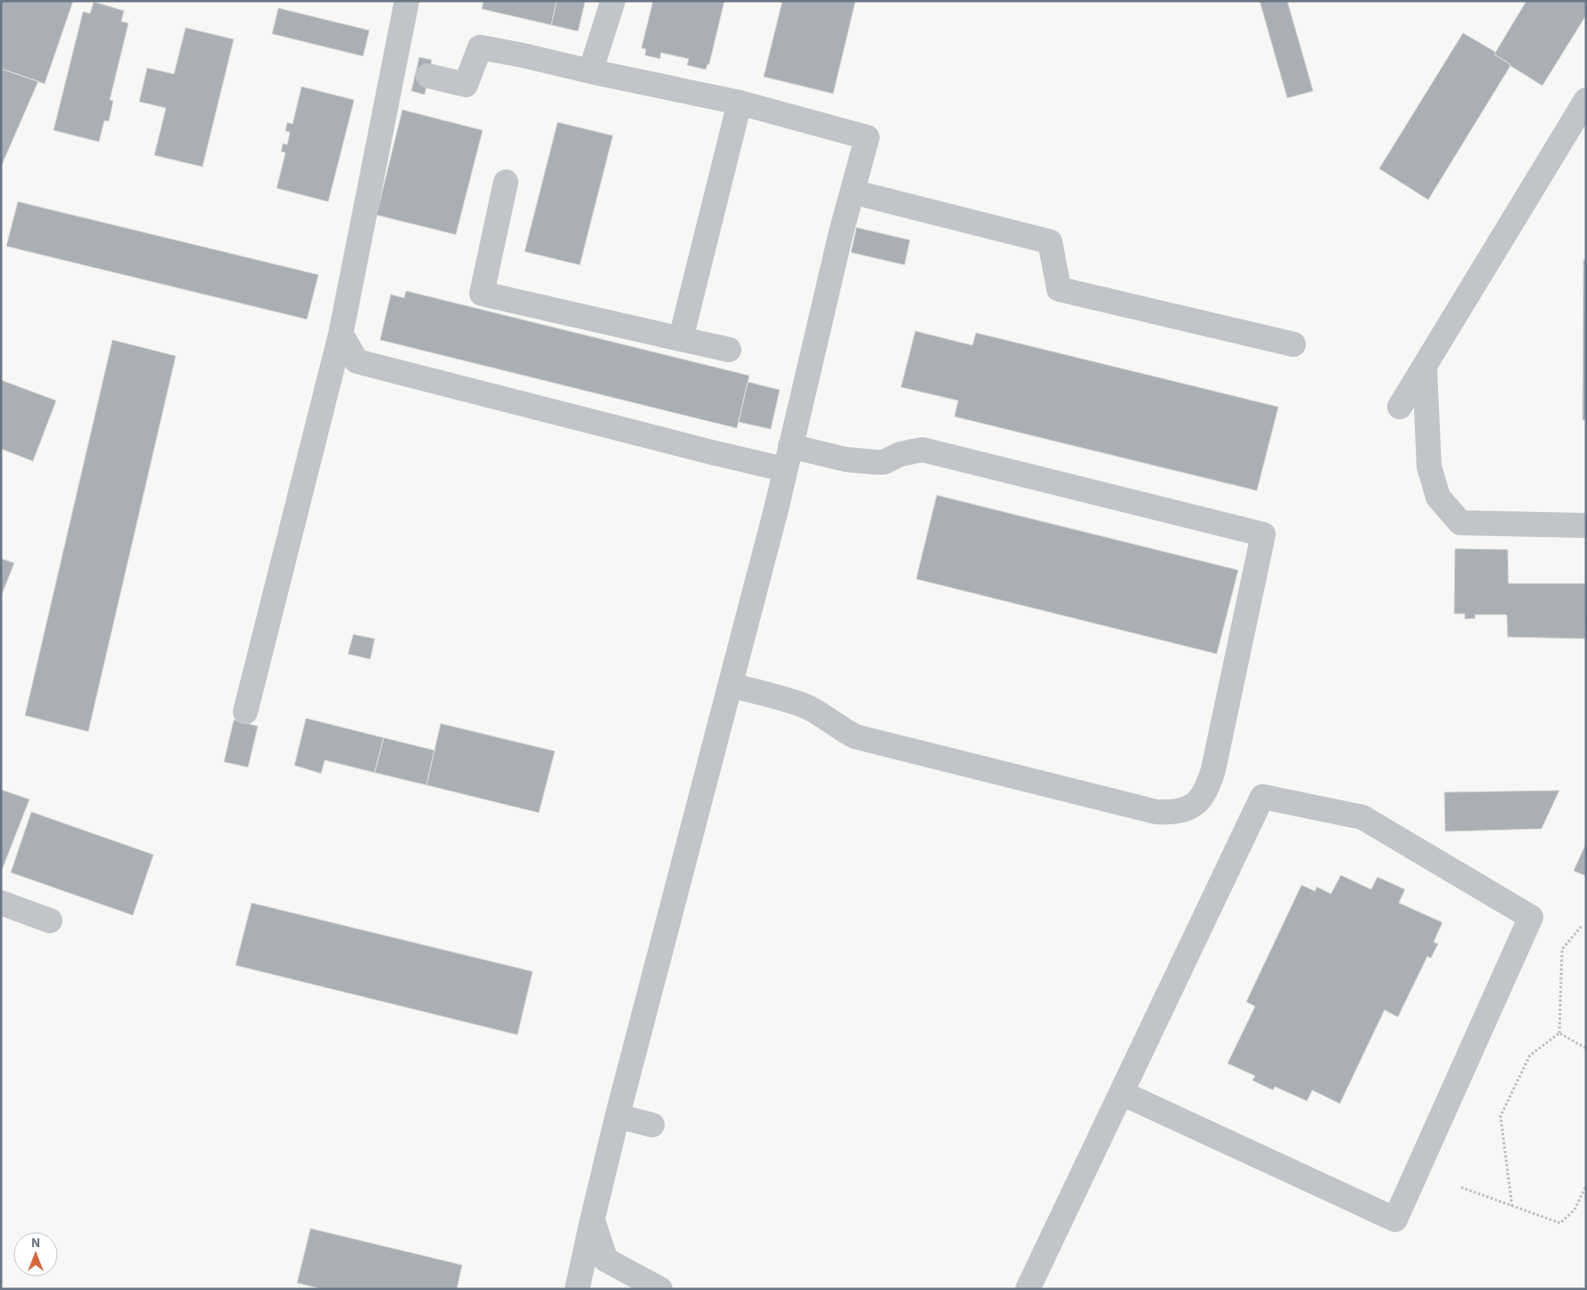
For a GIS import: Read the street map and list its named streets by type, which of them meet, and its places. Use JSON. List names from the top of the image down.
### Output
{
  "north": "top"
}
